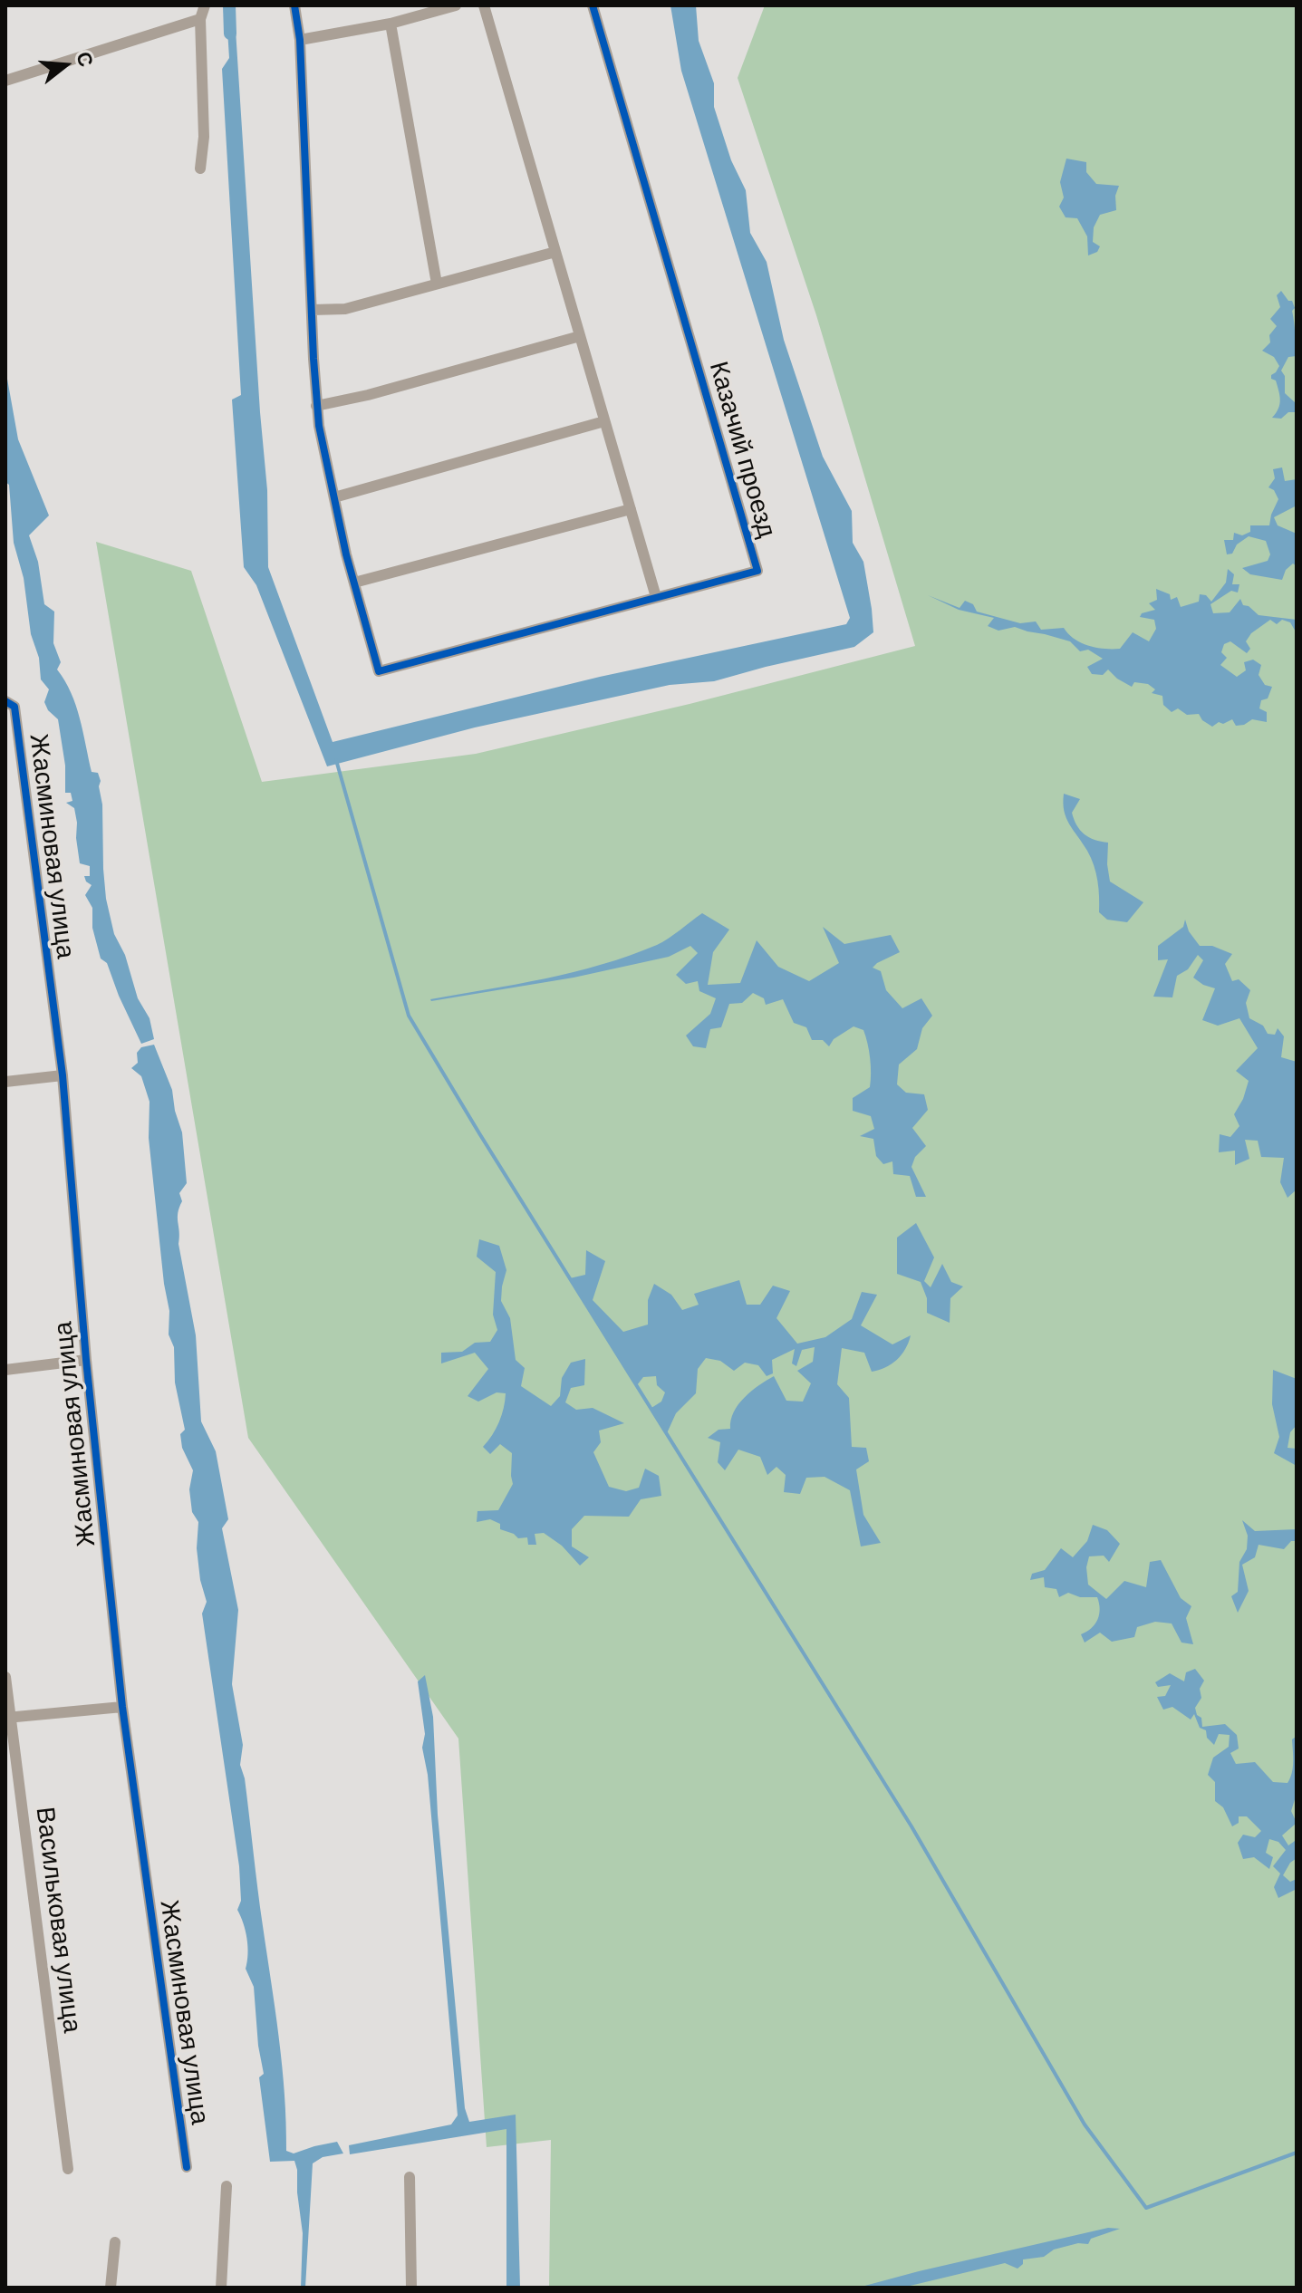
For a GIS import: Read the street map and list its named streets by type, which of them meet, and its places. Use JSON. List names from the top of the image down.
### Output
{
  "streets": {
    "street": ["Казачий проезд", "Жасминовая улица", "Васильковая улица"]
  },
  "north": "right"
}
